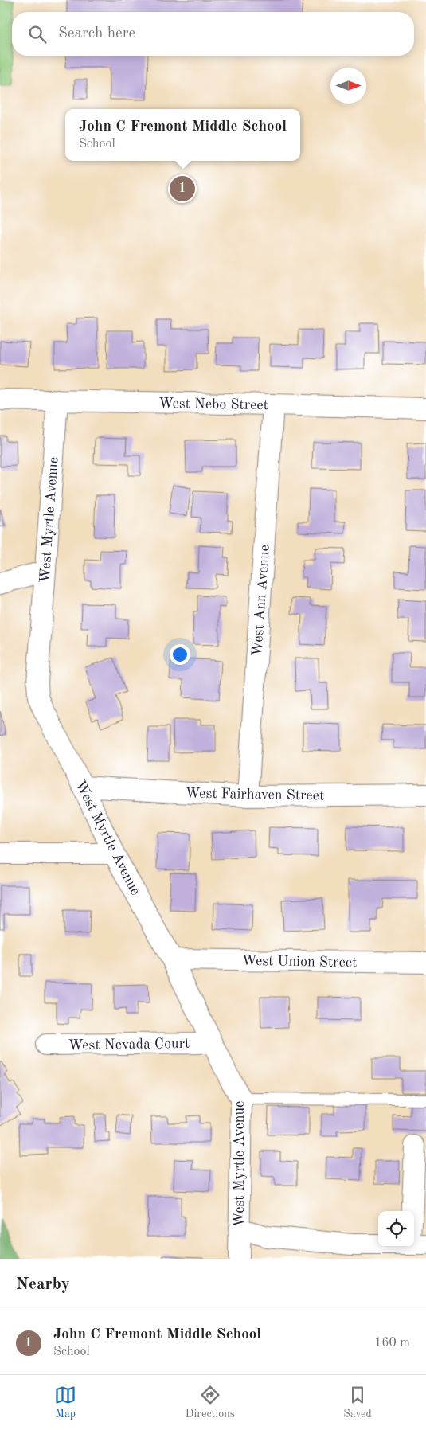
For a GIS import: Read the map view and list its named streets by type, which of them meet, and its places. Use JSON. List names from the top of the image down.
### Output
{
  "streets": {
    "street": [
      "West Nebo Street",
      "West Myrtle Avenue",
      "West Ann Avenue",
      "West Fairhaven Street",
      "West Union Street",
      "West Nevada Court"
    ]
  },
  "crossings": [
    ["West Nebo Street", "West Myrtle Avenue"],
    ["West Nebo Street", "West Ann Avenue"],
    ["West Myrtle Avenue", "West Fairhaven Street"],
    ["West Myrtle Avenue", "West Union Street"],
    ["West Myrtle Avenue", "West Nevada Court"],
    ["West Ann Avenue", "West Fairhaven Street"]
  ],
  "north": "right",
  "page": {
    "search": "Search here",
    "popup": ["John C Fremont Middle School", "School"],
    "pins": "1",
    "heading": "Nearby",
    "list": [
      {
        "mark": "1",
        "name": "John C Fremont Middle School",
        "note": "School",
        "value": "160 m"
      }
    ],
    "nav": ["Map", "Directions", "Saved"]
  }
}
